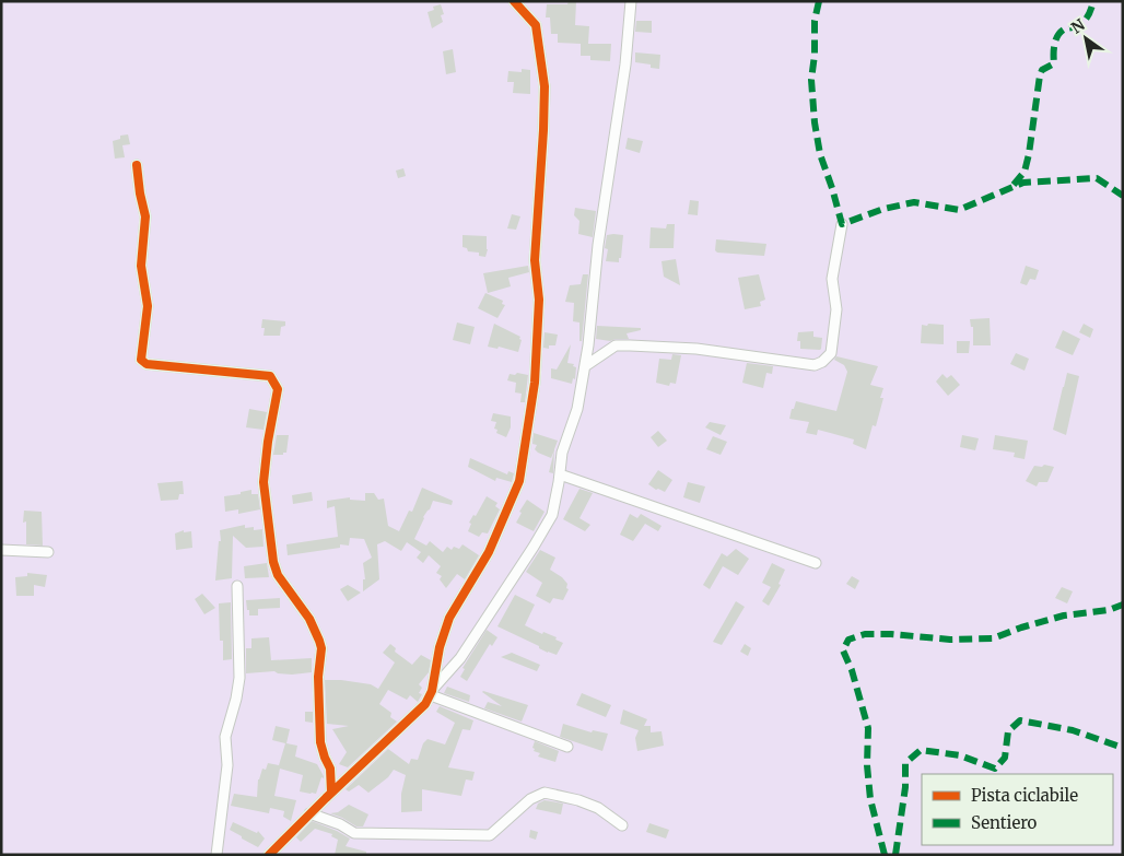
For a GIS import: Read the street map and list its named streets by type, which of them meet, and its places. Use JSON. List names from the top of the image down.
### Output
{
  "legend": ["Pista ciclabile", "Sentiero"],
  "north": "top left"
}
